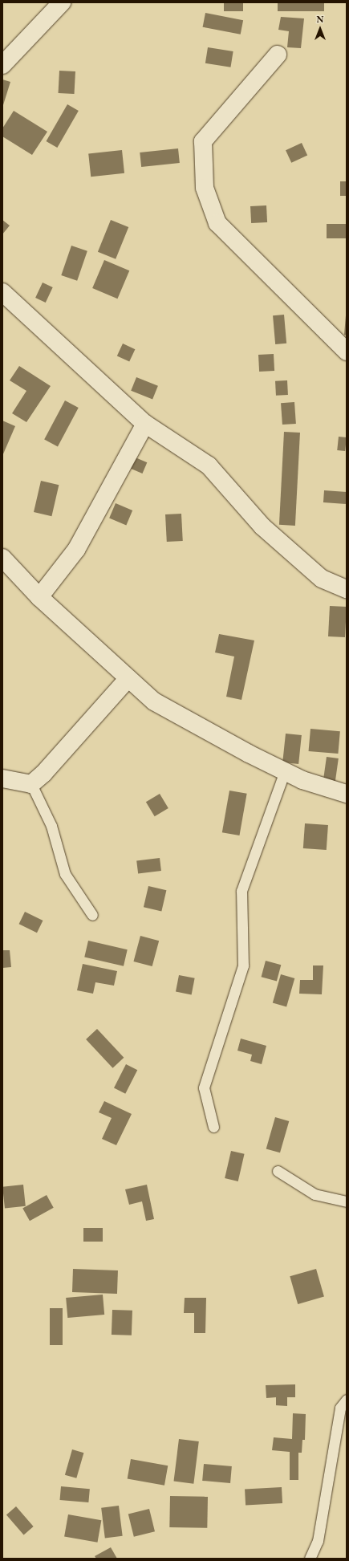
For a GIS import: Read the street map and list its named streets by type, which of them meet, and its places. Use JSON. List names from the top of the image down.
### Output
{
  "north": "top"
}
